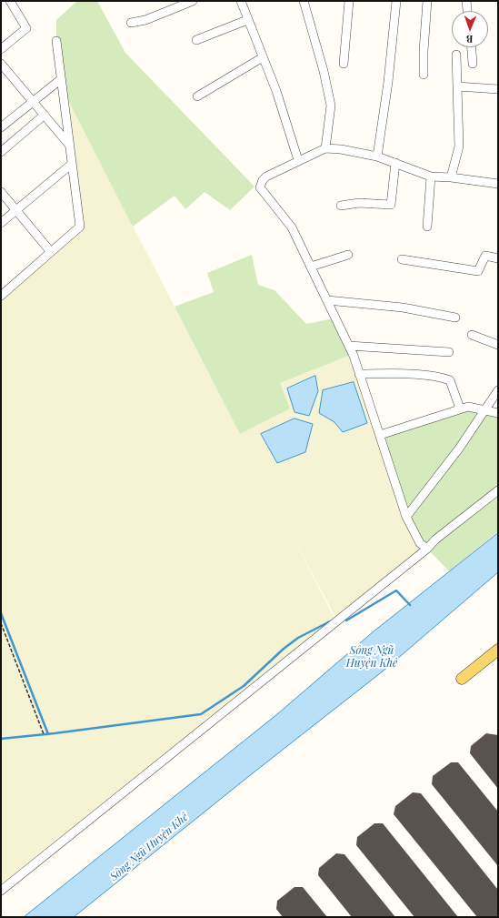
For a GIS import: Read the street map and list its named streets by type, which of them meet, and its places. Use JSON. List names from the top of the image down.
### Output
{
  "water": ["Sông Ngũ Huyện Khê"],
  "north": "bottom"
}
